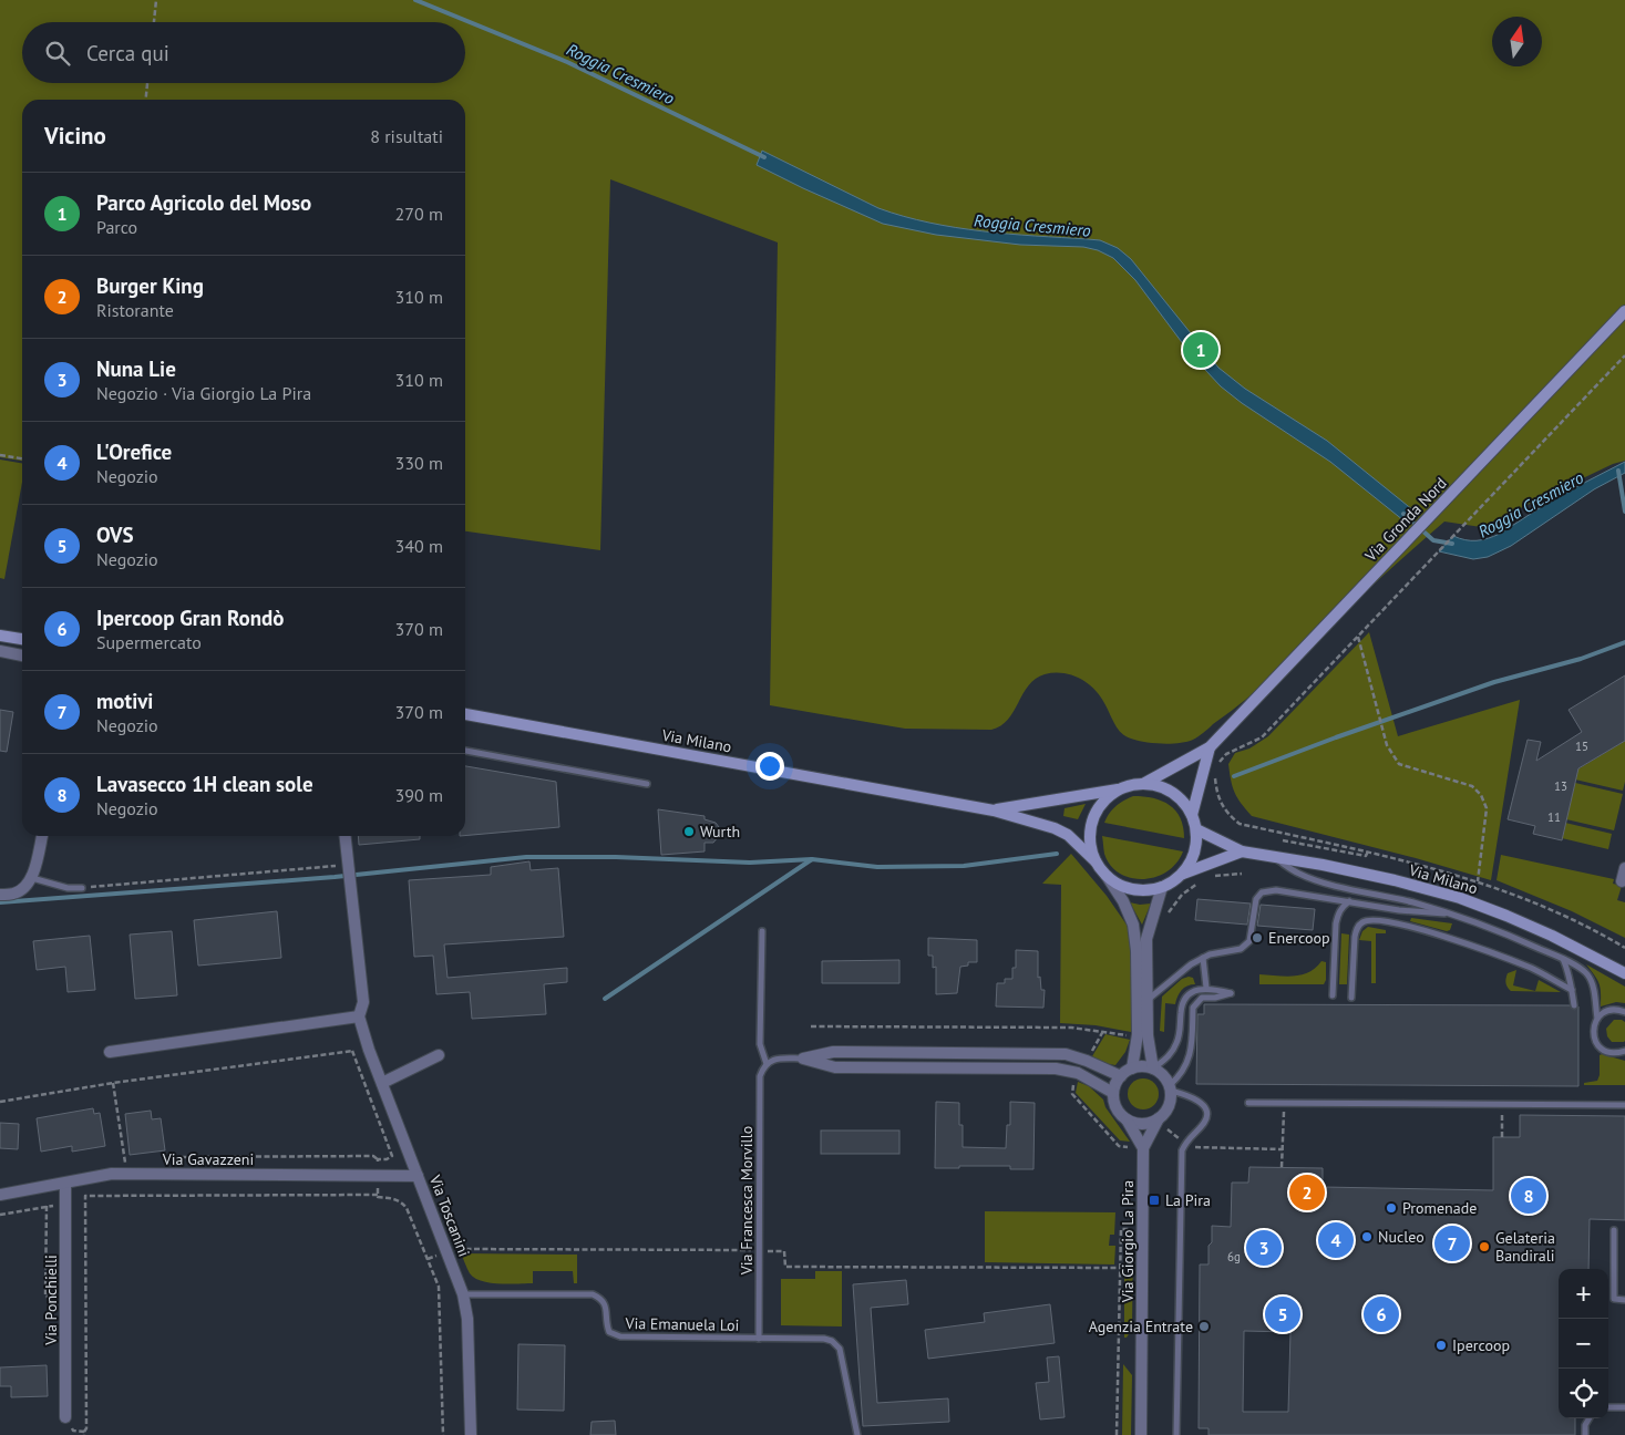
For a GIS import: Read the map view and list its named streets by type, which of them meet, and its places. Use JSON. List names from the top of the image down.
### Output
{
  "streets": {
    "main road": ["Via Gronda Nord", "Via Milano"],
    "street": [
      "Via Gavazzeni",
      "Via Toscanini",
      "Via Giorgio La Pira",
      "Via Ponchielli"
    ],
    "lane": ["Via Francesca Morvillo", "Via Emanuela Loi"]
  },
  "crossings": [
    ["Via Gronda Nord", "Via Milano"],
    ["Via Gavazzeni", "Via Toscanini"],
    ["Via Gavazzeni", "Via Ponchielli"],
    ["Via Francesca Morvillo", "Via Emanuela Loi"],
    ["Via Toscanini", "Via Emanuela Loi"]
  ],
  "water": ["Roggia Cresmiero"],
  "places": {
    "other": [
      "Wurth",
      "Enercoop",
      "Promenade",
      "Nucleo",
      "Gelateria Bandirali",
      "Agenzia Entrate",
      "Ipercoop"
    ],
    "transit": ["La Pira"]
  },
  "house_numbers": [
    "15",
    "13",
    "11",
    "6g"
  ],
  "north": "top",
  "page": {
    "search": "Cerca qui",
    "heading": ["Vicino", "8 risultati"],
    "list": [
      {
        "mark": "1",
        "name": "Parco Agricolo del Moso",
        "note": "Parco",
        "value": "270 m"
      },
      {
        "mark": "2",
        "name": "Burger King",
        "note": "Ristorante",
        "value": "310 m"
      },
      {
        "mark": "3",
        "name": "Nuna Lie",
        "note": "Negozio · Via Giorgio La Pira",
        "value": "310 m"
      },
      {
        "mark": "4",
        "name": "L'Orefice",
        "note": "Negozio",
        "value": "330 m"
      },
      {
        "mark": "5",
        "name": "OVS",
        "note": "Negozio",
        "value": "340 m"
      },
      {
        "mark": "6",
        "name": "Ipercoop Gran Rondò",
        "note": "Supermercato",
        "value": "370 m"
      },
      {
        "mark": "7",
        "name": "motivi",
        "note": "Negozio",
        "value": "370 m"
      },
      {
        "mark": "8",
        "name": "Lavasecco 1H clean sole",
        "note": "Negozio",
        "value": "390 m"
      }
    ],
    "pins": [
      "1",
      "2",
      "8",
      "4",
      "7",
      "3",
      "5",
      "6"
    ],
    "map_buttons": ["+", "−"]
  }
}
